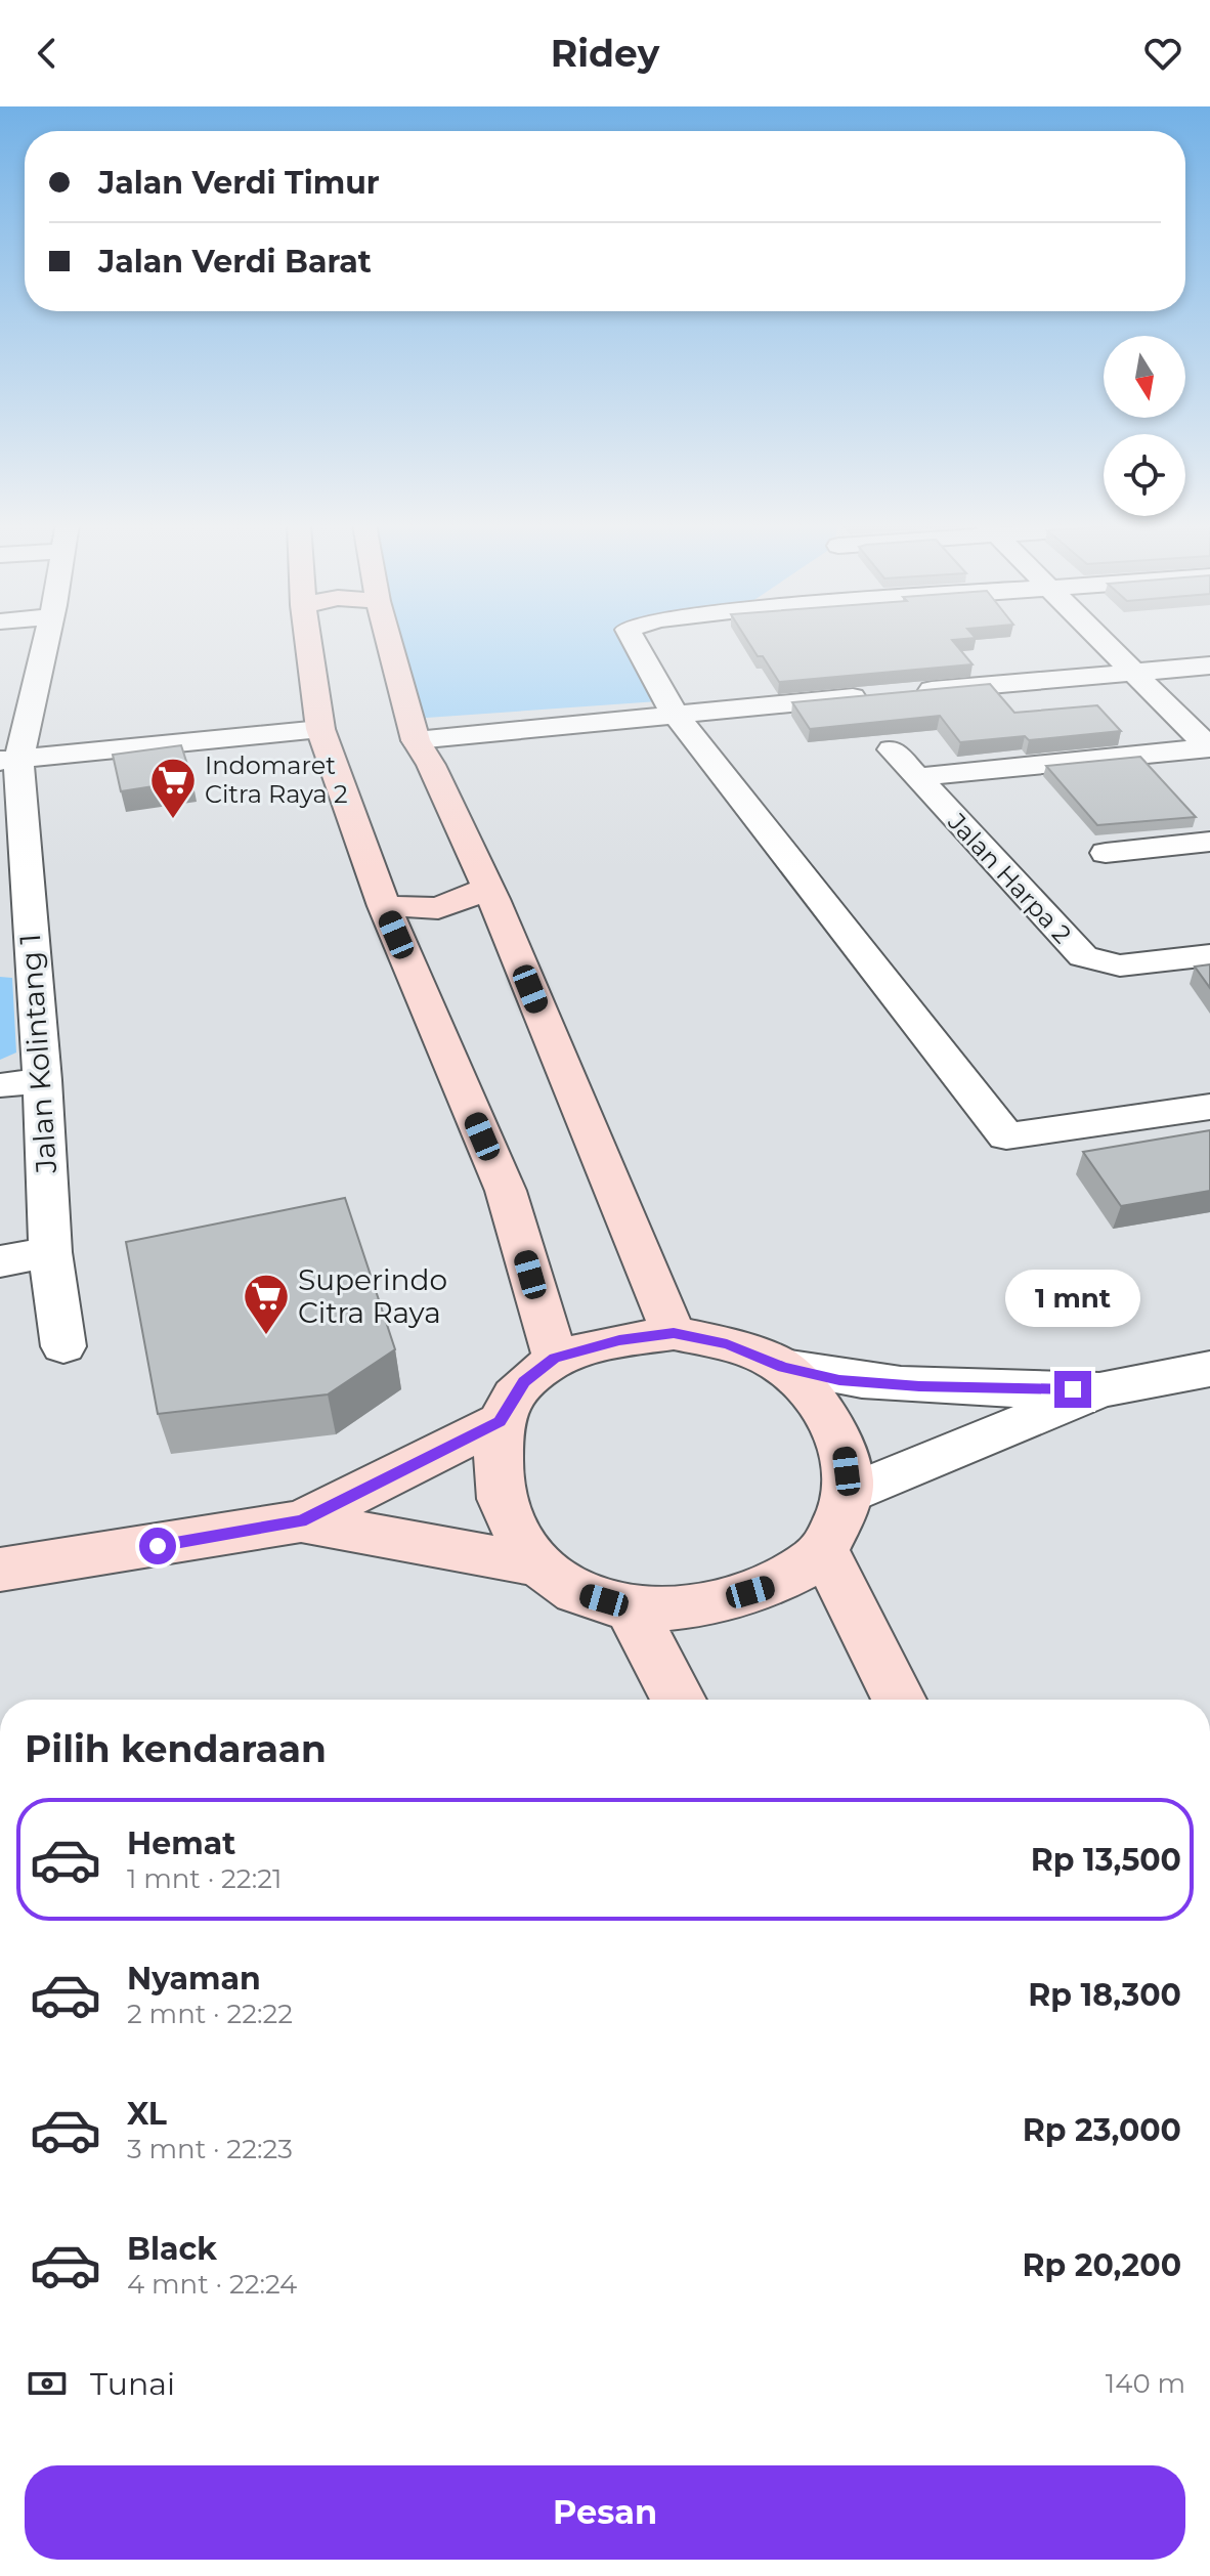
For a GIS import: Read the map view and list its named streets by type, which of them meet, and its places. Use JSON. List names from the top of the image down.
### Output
{
  "streets": {
    "street": ["Jalan Harpa 2", "Jalan Kolintang 1"]
  },
  "places": {
    "supermarket": ["Indomaret Citra Raya 2", "Superindo Citra Raya"]
  },
  "north": "bottom",
  "page": {
    "header": "Ridey",
    "banner": ["Jalan Verdi Timur", "Jalan Verdi Barat"],
    "bubble": "1 mnt",
    "heading": "Pilih kendaraan",
    "list": [
      {
        "name": "Hemat",
        "note": "1 mnt · 22:21",
        "value": "Rp 13,500"
      },
      {
        "name": "Nyaman",
        "note": "2 mnt · 22:22",
        "value": "Rp 18,300"
      },
      {
        "name": "XL",
        "note": "3 mnt · 22:23",
        "value": "Rp 23,000"
      },
      {
        "name": "Black",
        "note": "4 mnt · 22:24",
        "value": "Rp 20,200"
      }
    ],
    "pay": ["Tunai", "140 m"],
    "buttons": "Pesan"
  }
}
